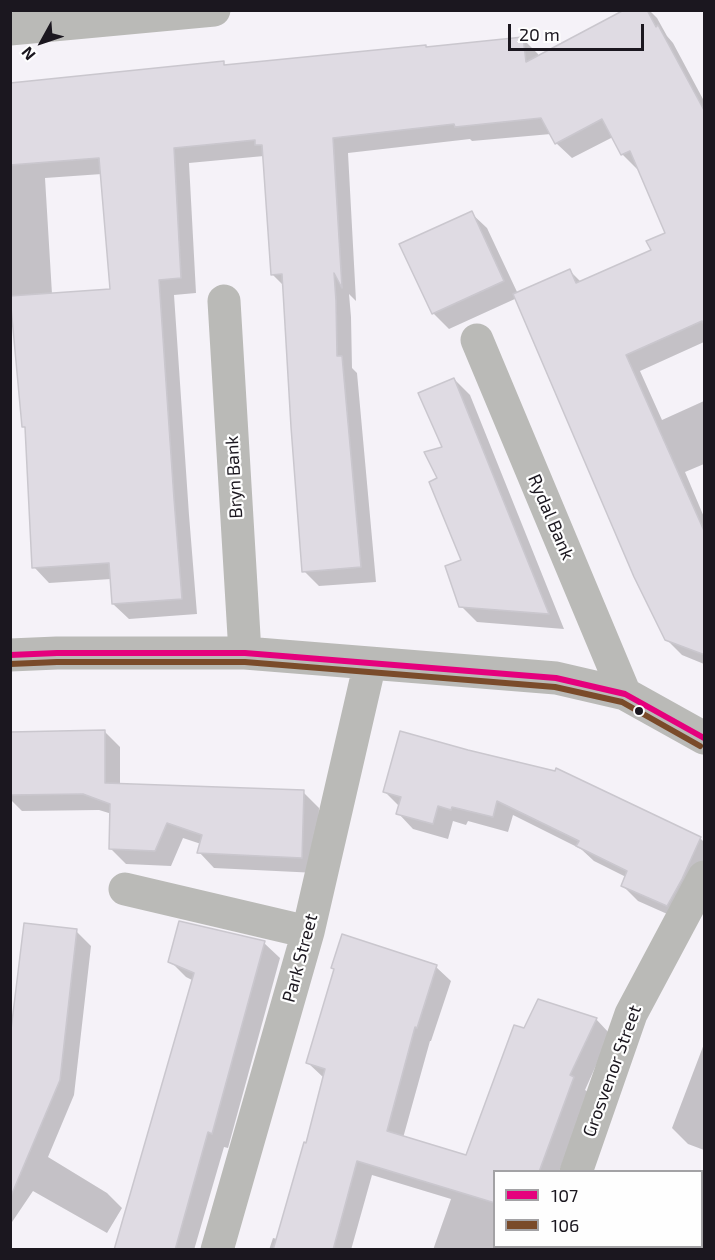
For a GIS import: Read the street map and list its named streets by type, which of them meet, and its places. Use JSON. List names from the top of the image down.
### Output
{
  "streets": {
    "street": [
      "Bryn Bank",
      "Rydal Bank",
      "Park Street",
      "Grosvenor Street"
    ]
  },
  "lines": ["transit line 107", "transit line 106"],
  "legend": ["107", "106"],
  "scale_bar": "20 m",
  "north": "bottom left"
}
